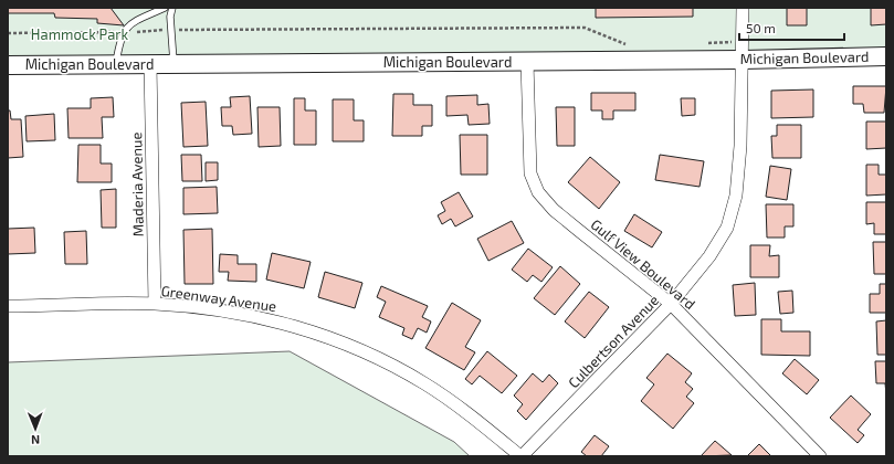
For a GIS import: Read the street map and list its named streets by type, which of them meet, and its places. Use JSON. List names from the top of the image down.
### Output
{
  "streets": {
    "street": [
      "Michigan Boulevard",
      "Maderia Avenue",
      "Gulf View Boulevard",
      "Greenway Avenue",
      "Culbertson Avenue"
    ]
  },
  "crossings": [
    ["Michigan Boulevard", "Maderia Avenue"],
    ["Michigan Boulevard", "Gulf View Boulevard"],
    ["Michigan Boulevard", "Culbertson Avenue"],
    ["Maderia Avenue", "Greenway Avenue"],
    ["Gulf View Boulevard", "Culbertson Avenue"],
    ["Greenway Avenue", "Culbertson Avenue"]
  ],
  "parks": ["Hammock Park"],
  "scale_bar": "50 m",
  "north": "bottom"
}
